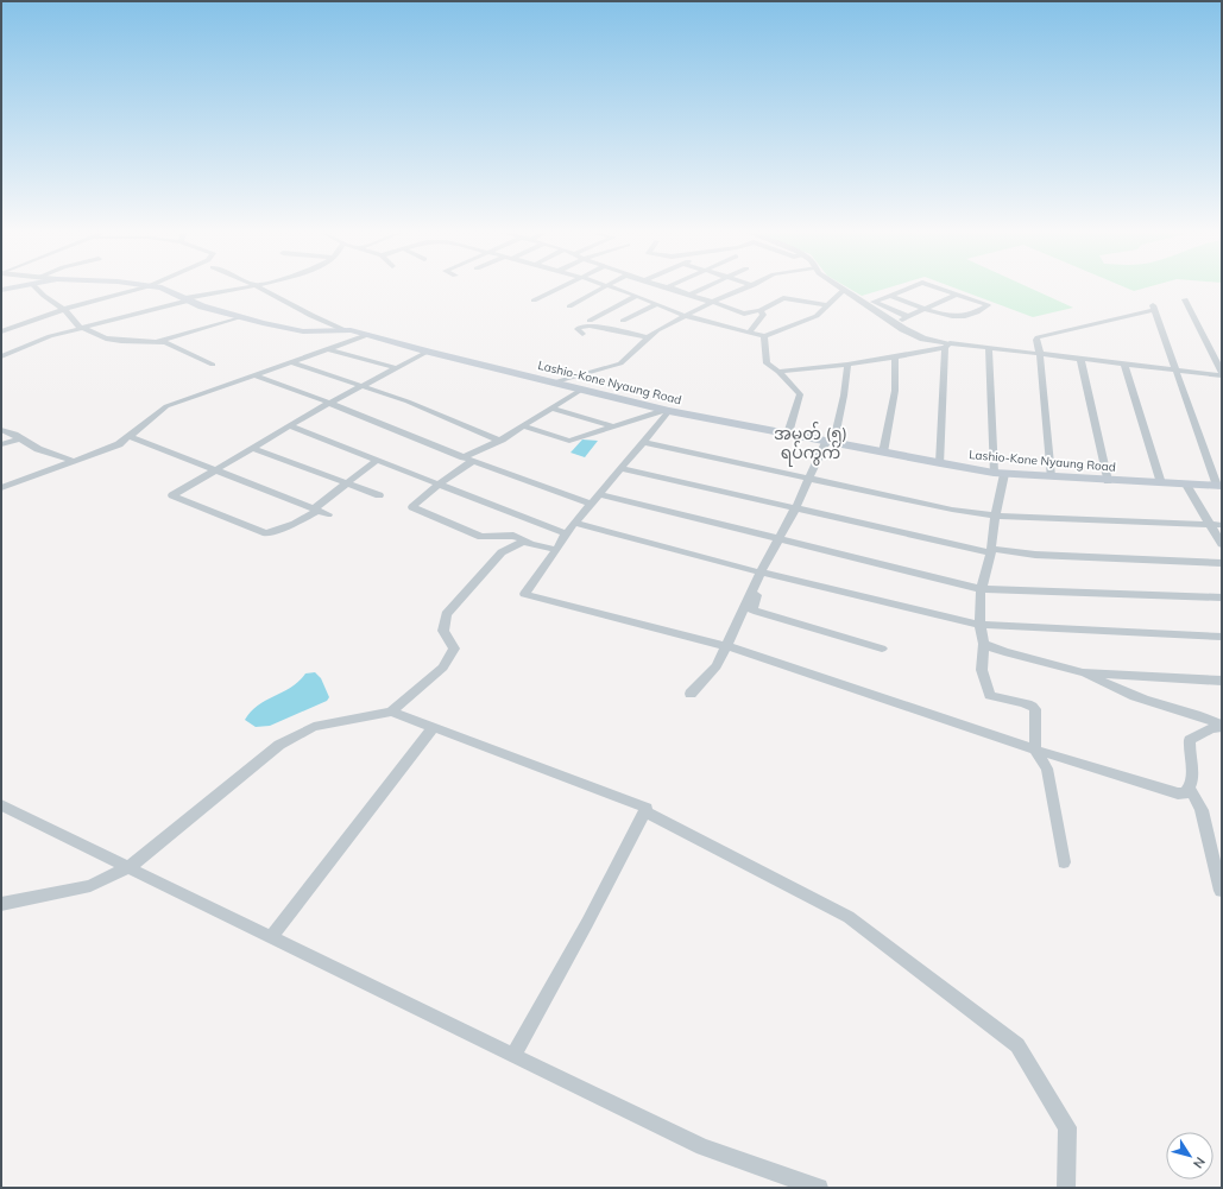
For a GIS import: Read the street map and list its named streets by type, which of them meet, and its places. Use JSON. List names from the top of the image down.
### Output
{
  "streets": {
    "main road": ["Lashio-Kone Nyaung Road"]
  },
  "districts": ["အမှတ် (၅) ရပ်ကွက်"],
  "north": "bottom right"
}
